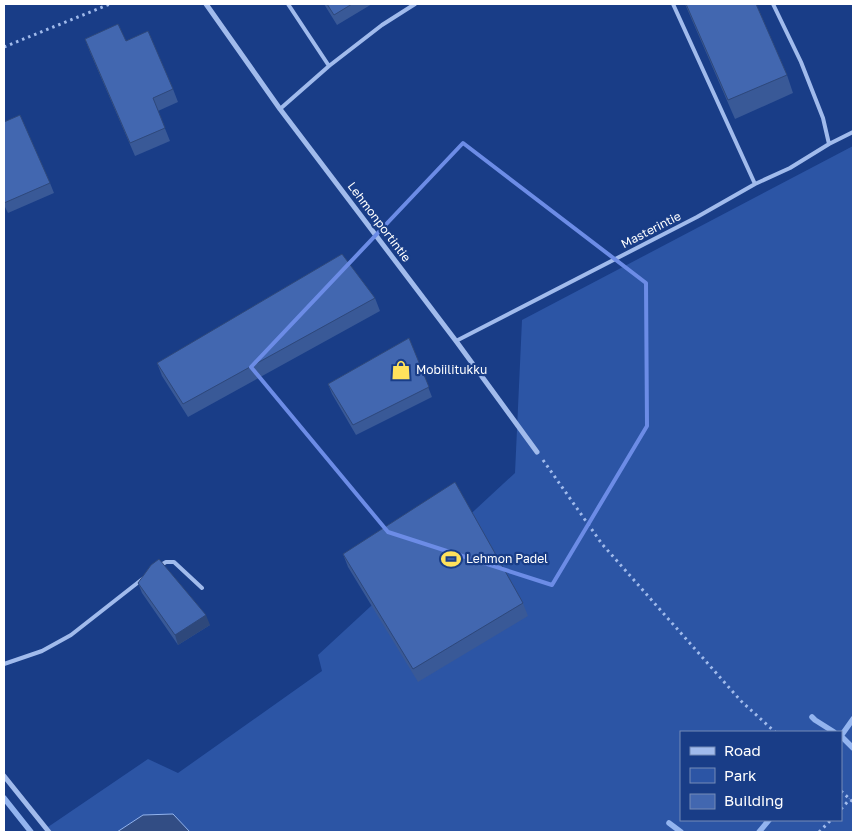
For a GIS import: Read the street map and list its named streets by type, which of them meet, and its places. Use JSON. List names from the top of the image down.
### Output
{
  "streets": {
    "street": ["Lehmonportintie"],
    "lane": ["Masterintie"]
  },
  "crossings": [
    ["Lehmonportintie", "Masterintie"]
  ],
  "places": {
    "shop": ["Mobiilitukku"],
    "sports": ["Lehmon Padel"]
  },
  "legend": ["Road", "Park", "Building"]
}
